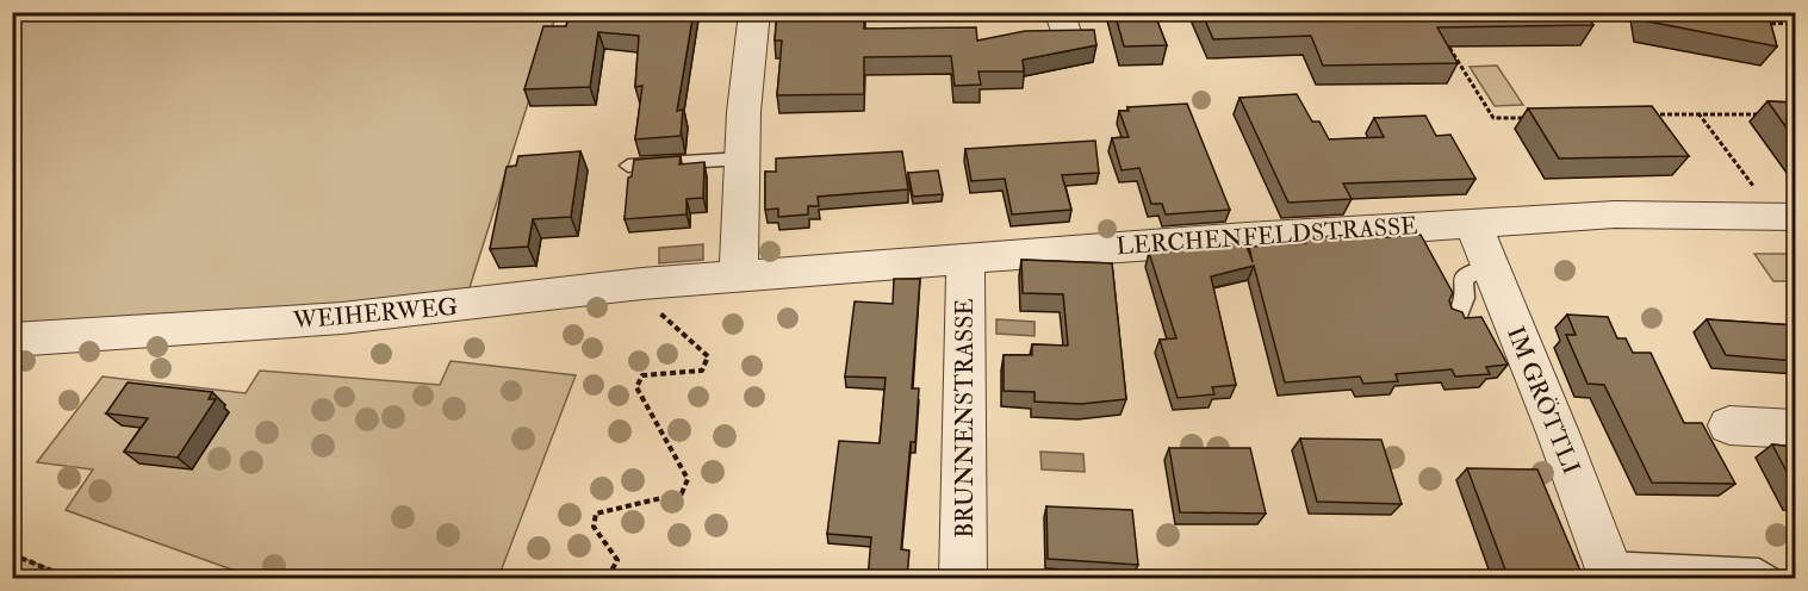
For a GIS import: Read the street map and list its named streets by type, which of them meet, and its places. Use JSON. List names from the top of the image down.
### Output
{
  "streets": {
    "street": [
      "LERCHENFELDSTRASSE",
      "WEIHERWEG",
      "IM GRÖTTLI",
      "BRUNNENSTRASSE"
    ]
  },
  "crossings": [
    ["LERCHENFELDSTRASSE", "WEIHERWEG"],
    ["LERCHENFELDSTRASSE", "IM GRÖTTLI"],
    ["LERCHENFELDSTRASSE", "BRUNNENSTRASSE"]
  ]
}
